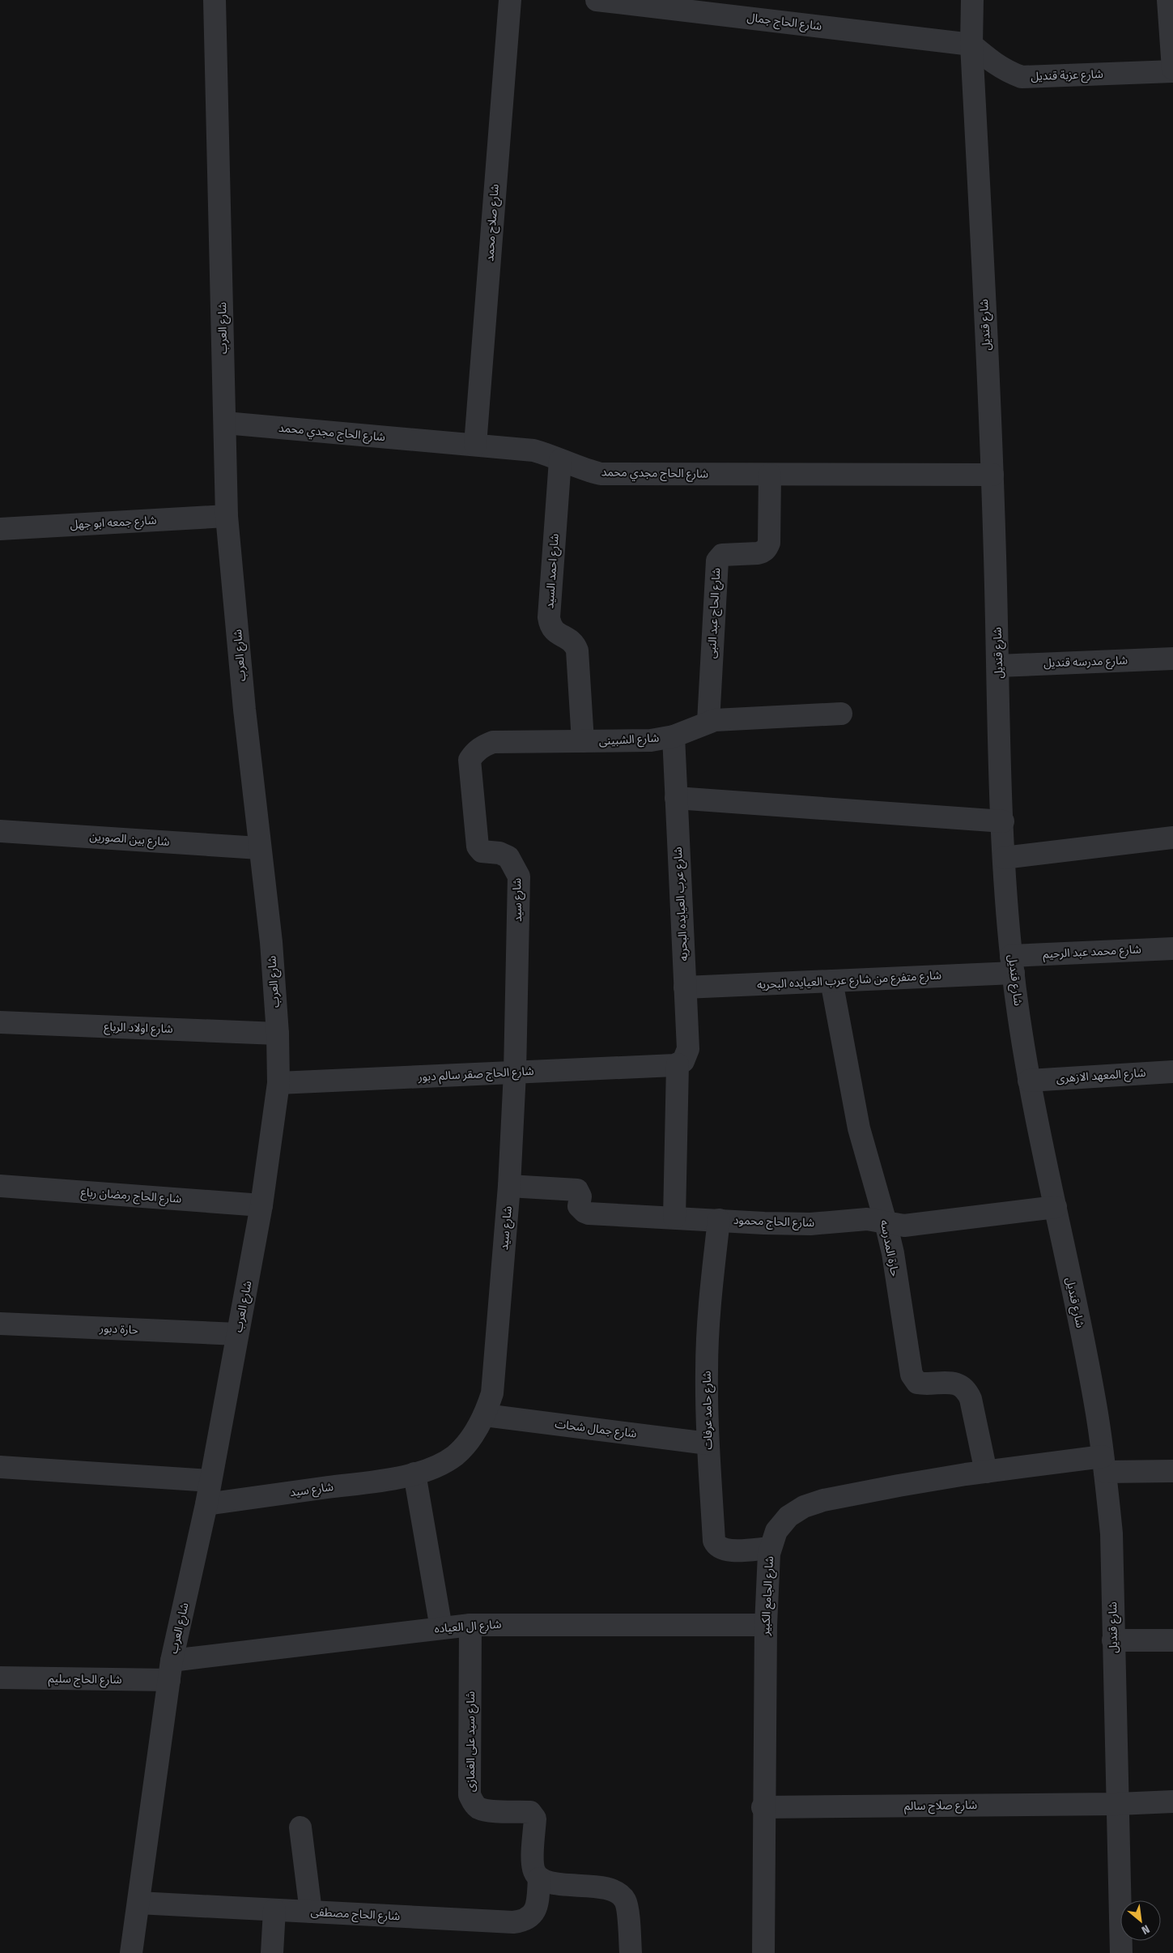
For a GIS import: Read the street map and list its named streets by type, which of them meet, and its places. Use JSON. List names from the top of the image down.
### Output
{
  "streets": {
    "street": [
      "شارع الحاج جمال",
      "شارع عزبة قنديل",
      "شارع صلاح محمد",
      "شارع قنديل",
      "شارع العرب",
      "شارع الحاج مجدي محمد",
      "شارع جمعه ابو جهل",
      "شارع احمد السيد",
      "شارع الحاج عبد النبى",
      "شارع مدرسه قنديل",
      "شارع الشبينى",
      "شارع بين الصورين",
      "شارع سيد",
      "شارع عرب العيايده البحريه",
      "شارع محمد عبد الرحيم",
      "شارع متفرع من شارع عرب العيايده البحريه",
      "شارع اولاد الرباع",
      "شارع الحاج صقر سالم دبور",
      "شارع المعهد الازهرى",
      "شارع الحاج رمضان رباع",
      "شارع الحاج محمود",
      "حارة المدرسه",
      "حارة دبور",
      "شارع حامد عرفات",
      "شارع جمال شحات",
      "شارع الجامع الكبير",
      "شارع ال العياده",
      "شارع الحاج سليم",
      "شارع سيد على الغمازى",
      "شارع صلاح سالم",
      "شارع الحاج مصطفى"
    ]
  },
  "crossings": [
    ["شارع الحاج جمال", "شارع عزبة قنديل"],
    ["شارع الحاج جمال", "شارع قنديل"],
    ["شارع عزبة قنديل", "شارع قنديل"],
    ["شارع صلاح محمد", "شارع الحاج مجدي محمد"],
    ["شارع قنديل", "شارع الحاج مجدي محمد"],
    ["شارع قنديل", "شارع مدرسه قنديل"],
    ["شارع قنديل", "شارع محمد عبد الرحيم"],
    ["شارع قنديل", "شارع متفرع من شارع عرب العيايده البحريه"],
    ["شارع قنديل", "شارع المعهد الازهرى"],
    ["شارع قنديل", "شارع الحاج محمود"],
    ["شارع قنديل", "شارع الجامع الكبير"],
    ["شارع قنديل", "شارع صلاح سالم"],
    ["شارع العرب", "شارع الحاج مجدي محمد"],
    ["شارع العرب", "شارع جمعه ابو جهل"],
    ["شارع العرب", "شارع بين الصورين"],
    ["شارع العرب", "شارع سيد"],
    ["شارع العرب", "شارع اولاد الرباع"],
    ["شارع العرب", "شارع الحاج صقر سالم دبور"],
    ["شارع العرب", "شارع الحاج رمضان رباع"],
    ["شارع العرب", "حارة دبور"],
    ["شارع العرب", "شارع ال العياده"],
    ["شارع العرب", "شارع الحاج سليم"],
    ["شارع العرب", "شارع الحاج مصطفى"],
    ["شارع الحاج مجدي محمد", "شارع احمد السيد"],
    ["شارع الحاج مجدي محمد", "شارع الحاج عبد النبى"],
    ["شارع احمد السيد", "شارع الشبينى"],
    ["شارع الحاج عبد النبى", "شارع الشبينى"],
    ["شارع الشبينى", "شارع سيد"],
    ["شارع الشبينى", "شارع عرب العيايده البحريه"],
    ["شارع سيد", "شارع الحاج صقر سالم دبور"],
    ["شارع سيد", "شارع الحاج محمود"],
    ["شارع سيد", "شارع جمال شحات"],
    ["شارع عرب العيايده البحريه", "شارع متفرع من شارع عرب العيايده البحريه"],
    ["شارع عرب العيايده البحريه", "شارع الحاج صقر سالم دبور"],
    ["شارع محمد عبد الرحيم", "شارع متفرع من شارع عرب العيايده البحريه"],
    ["شارع متفرع من شارع عرب العيايده البحريه", "حارة المدرسه"],
    ["شارع الحاج محمود", "حارة المدرسه"],
    ["شارع الحاج محمود", "شارع حامد عرفات"],
    ["حارة المدرسه", "شارع الجامع الكبير"],
    ["شارع حامد عرفات", "شارع جمال شحات"],
    ["شارع حامد عرفات", "شارع الجامع الكبير"],
    ["شارع الجامع الكبير", "شارع ال العياده"],
    ["شارع الجامع الكبير", "شارع صلاح سالم"],
    ["شارع ال العياده", "شارع الحاج سليم"],
    ["شارع ال العياده", "شارع سيد على الغمازى"],
    ["شارع سيد على الغمازى", "شارع الحاج مصطفى"]
  ],
  "north": "bottom right"
}
